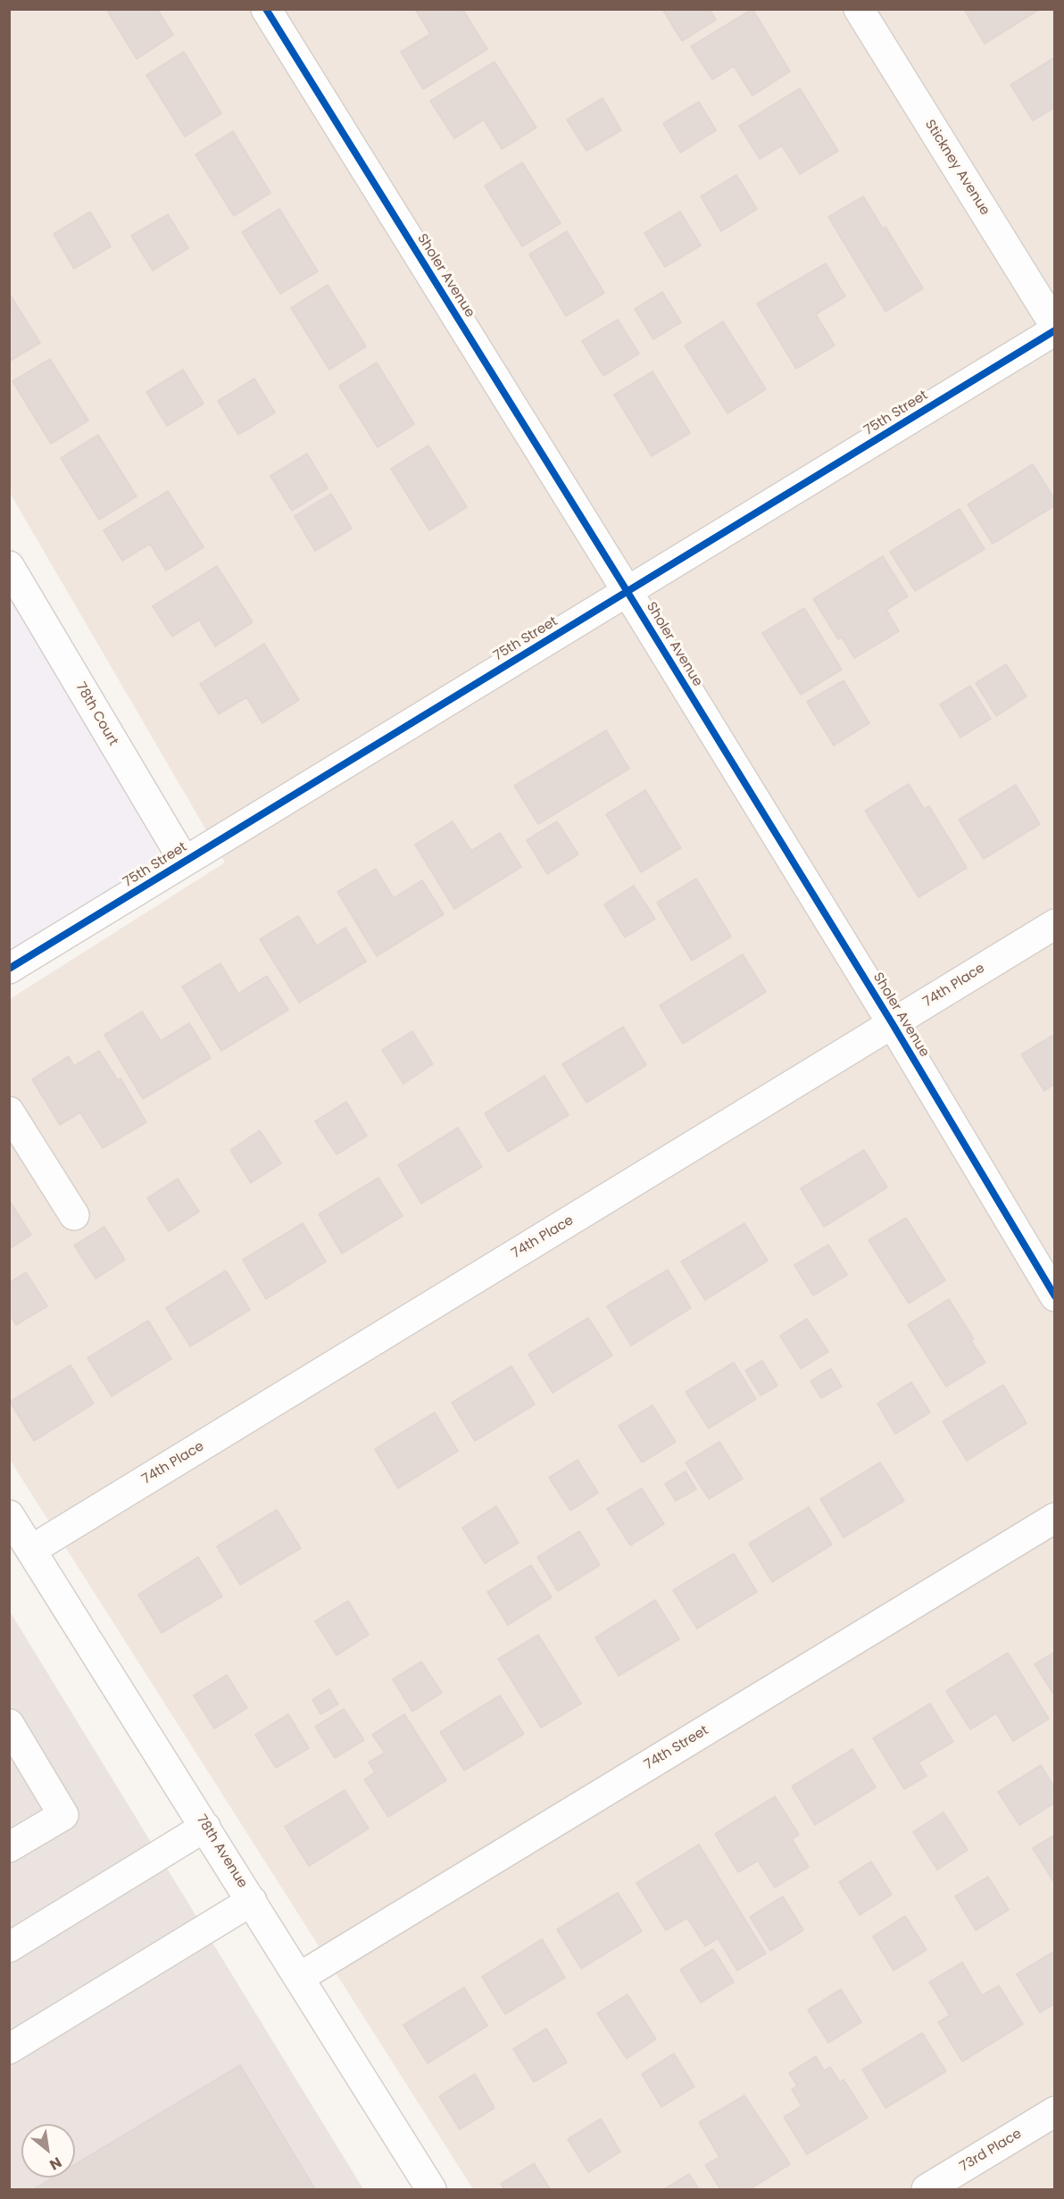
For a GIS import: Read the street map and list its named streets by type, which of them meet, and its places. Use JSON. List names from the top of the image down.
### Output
{
  "streets": {
    "street": [
      "Stickney Avenue",
      "Sholer Avenue",
      "75th Street",
      "78th Court",
      "74th Place",
      "74th Street",
      "78th Avenue",
      "73rd Place"
    ]
  },
  "crossings": [
    ["Sholer Avenue", "75th Street"],
    ["Sholer Avenue", "74th Place"],
    ["75th Street", "78th Court"],
    ["74th Place", "78th Avenue"],
    ["74th Street", "78th Avenue"]
  ],
  "north": "bottom right"
}
